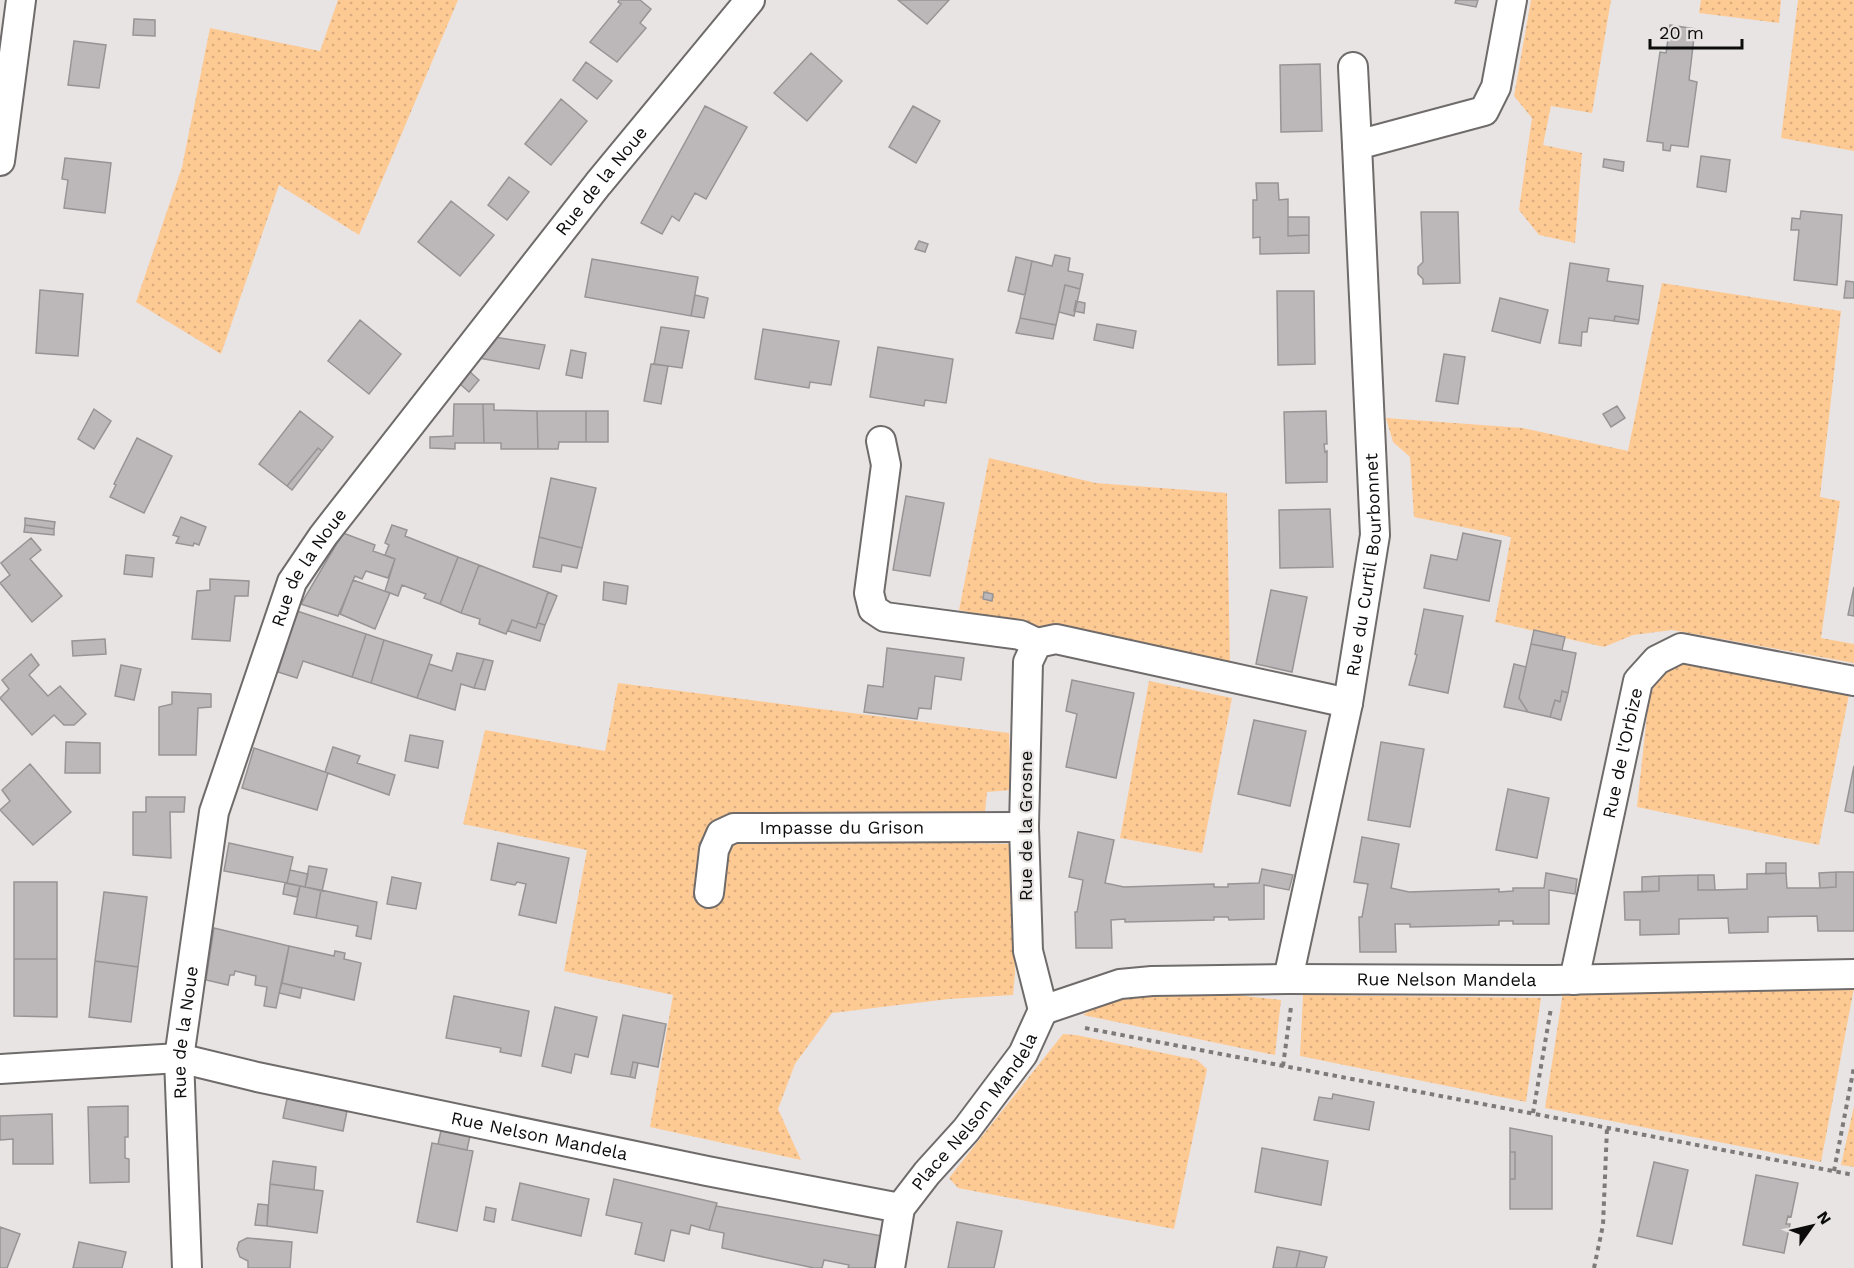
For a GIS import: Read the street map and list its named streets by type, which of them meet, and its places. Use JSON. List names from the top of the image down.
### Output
{
  "streets": {
    "street": [
      "Rue de la Noue",
      "Rue du Curtil Bourbonnet",
      "Rue de l'Orbize",
      "Rue de la Grosne",
      "Impasse du Grison",
      "Rue Nelson Mandela",
      "Place Nelson Mandela"
    ]
  },
  "crossings": [
    ["Rue de la Noue", "Rue Nelson Mandela"],
    ["Rue du Curtil Bourbonnet", "Rue Nelson Mandela"],
    ["Rue de l'Orbize", "Rue Nelson Mandela"],
    ["Rue de la Grosne", "Impasse du Grison"],
    ["Rue de la Grosne", "Rue Nelson Mandela"],
    ["Rue de la Grosne", "Place Nelson Mandela"],
    ["Rue Nelson Mandela", "Place Nelson Mandela"]
  ],
  "scale_bar": "20 m",
  "north": "top right"
}
